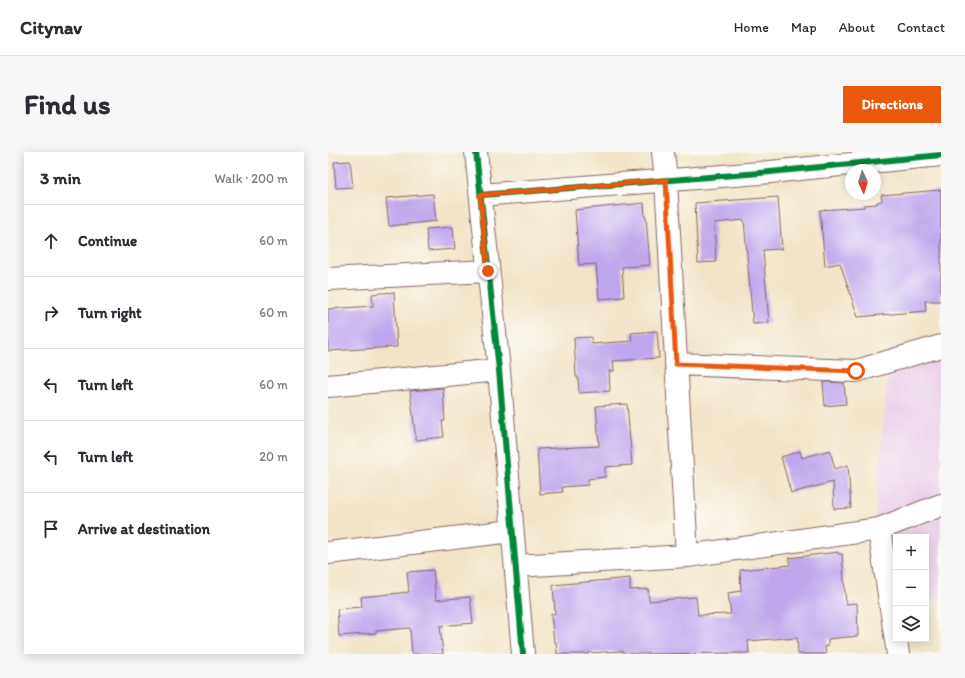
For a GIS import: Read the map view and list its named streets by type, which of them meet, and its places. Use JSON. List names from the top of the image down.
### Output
{
  "north": "bottom",
  "page": {
    "header": "Citynav",
    "nav": [
      "Home",
      "Map",
      "About",
      "Contact"
    ],
    "buttons": "Directions",
    "title": "Find us",
    "heading": ["3 min", "Walk · 200 m"],
    "list": [
      ["Continue", "60 m"],
      ["Turn right", "60 m"],
      ["Turn left", "60 m"],
      ["Turn left", "20 m"],
      "Arrive at destination"
    ],
    "map_buttons": ["+", "−"]
  }
}
